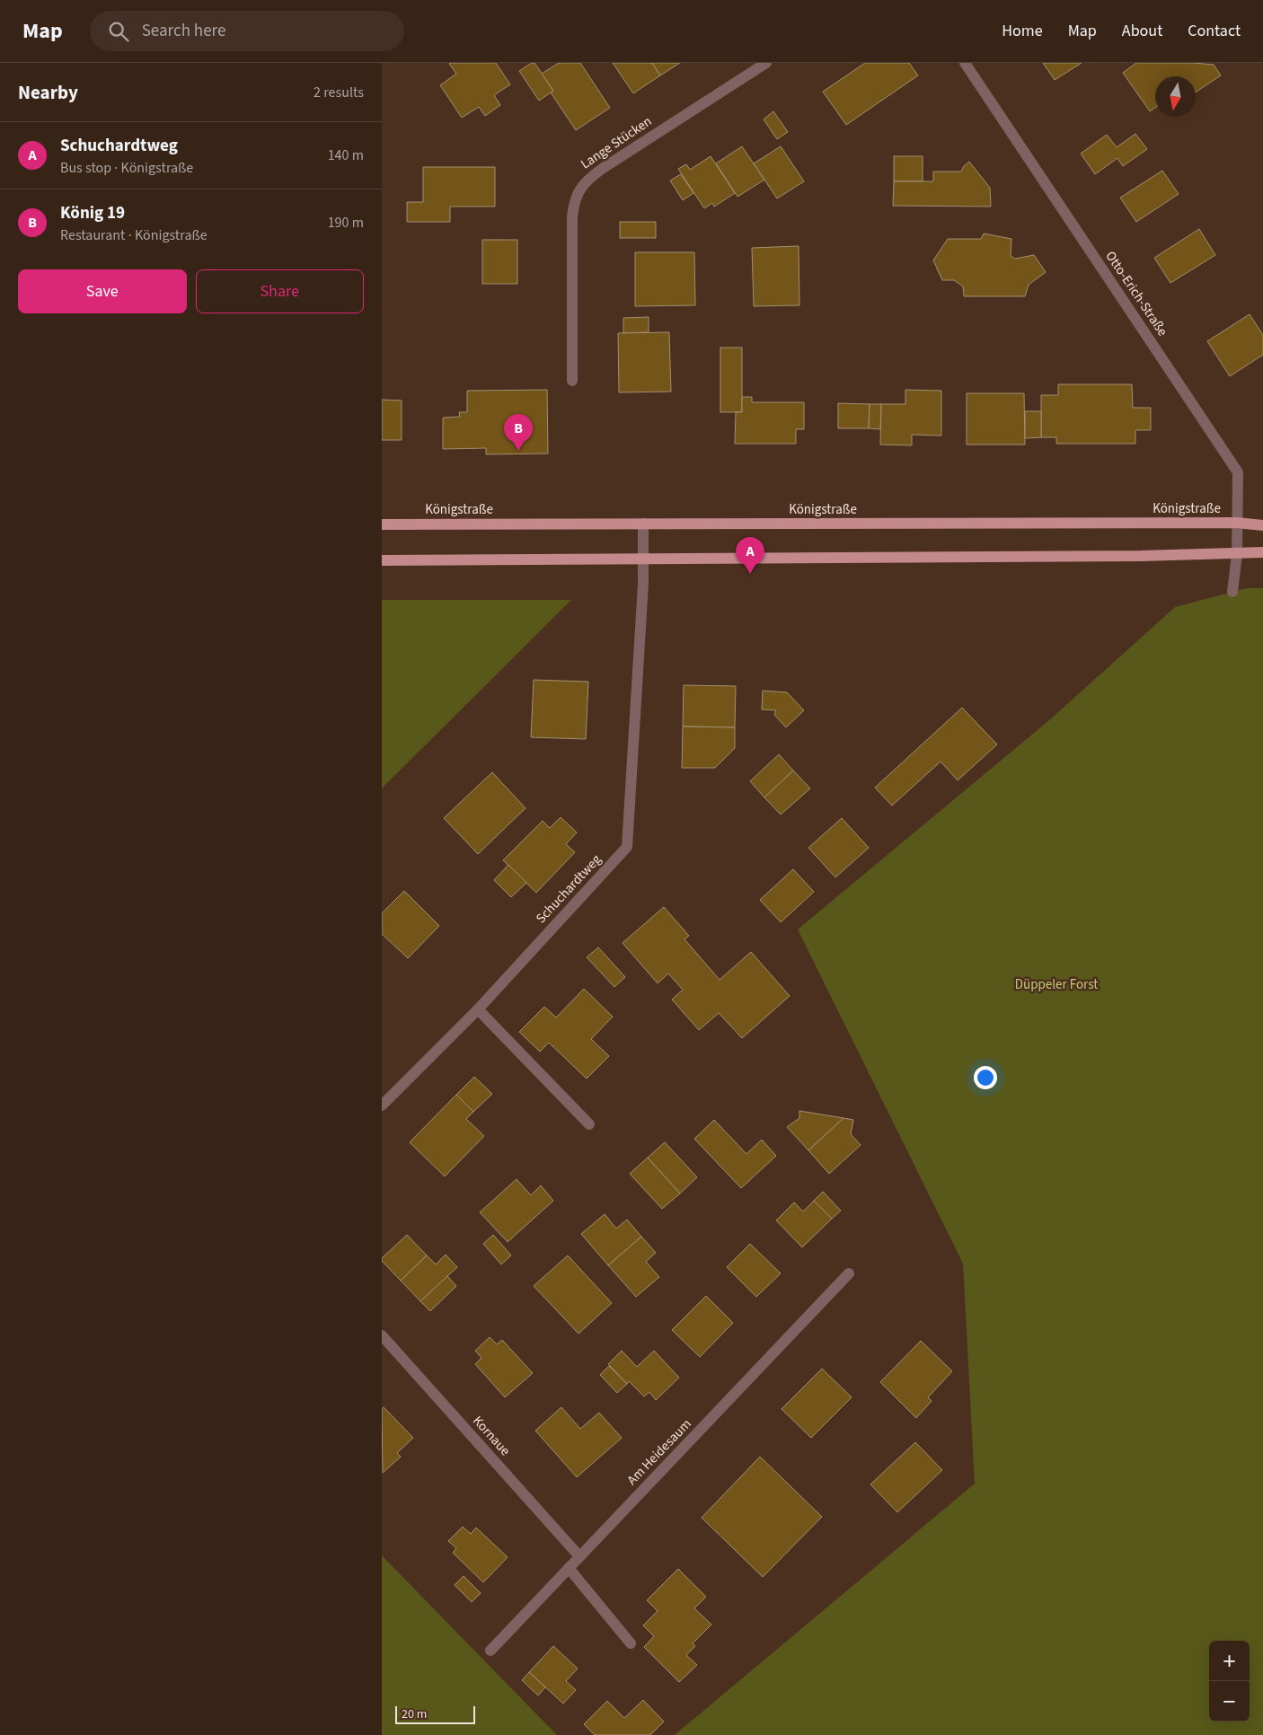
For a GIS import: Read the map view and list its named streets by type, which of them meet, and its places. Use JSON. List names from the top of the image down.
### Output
{
  "streets": {
    "main road": ["Königstraße"],
    "street": [
      "Lange Stücken",
      "Otto-Erich-Straße",
      "Schuchardtweg",
      "Kornaue",
      "Am Heidesaum"
    ]
  },
  "crossings": [
    ["Otto-Erich-Straße", "Königstraße"],
    ["Königstraße", "Schuchardtweg"],
    ["Kornaue", "Am Heidesaum"]
  ],
  "parks": ["Düppeler Forst"],
  "scale_bar": "20 m",
  "north": "bottom",
  "page": {
    "header": "Map",
    "search": "Search here",
    "nav": [
      "Home",
      "Map",
      "About",
      "Contact"
    ],
    "heading": ["Nearby", "2 results"],
    "list": [
      {
        "mark": "A",
        "name": "Schuchardtweg",
        "note": "Bus stop · Königstraße",
        "value": "140 m"
      },
      {
        "mark": "B",
        "name": "König 19",
        "note": "Restaurant · Königstraße",
        "value": "190 m"
      }
    ],
    "buttons": ["Save", "Share"],
    "pins": ["B", "A"],
    "map_buttons": ["+", "−"],
    "scale": "20 m"
  }
}
